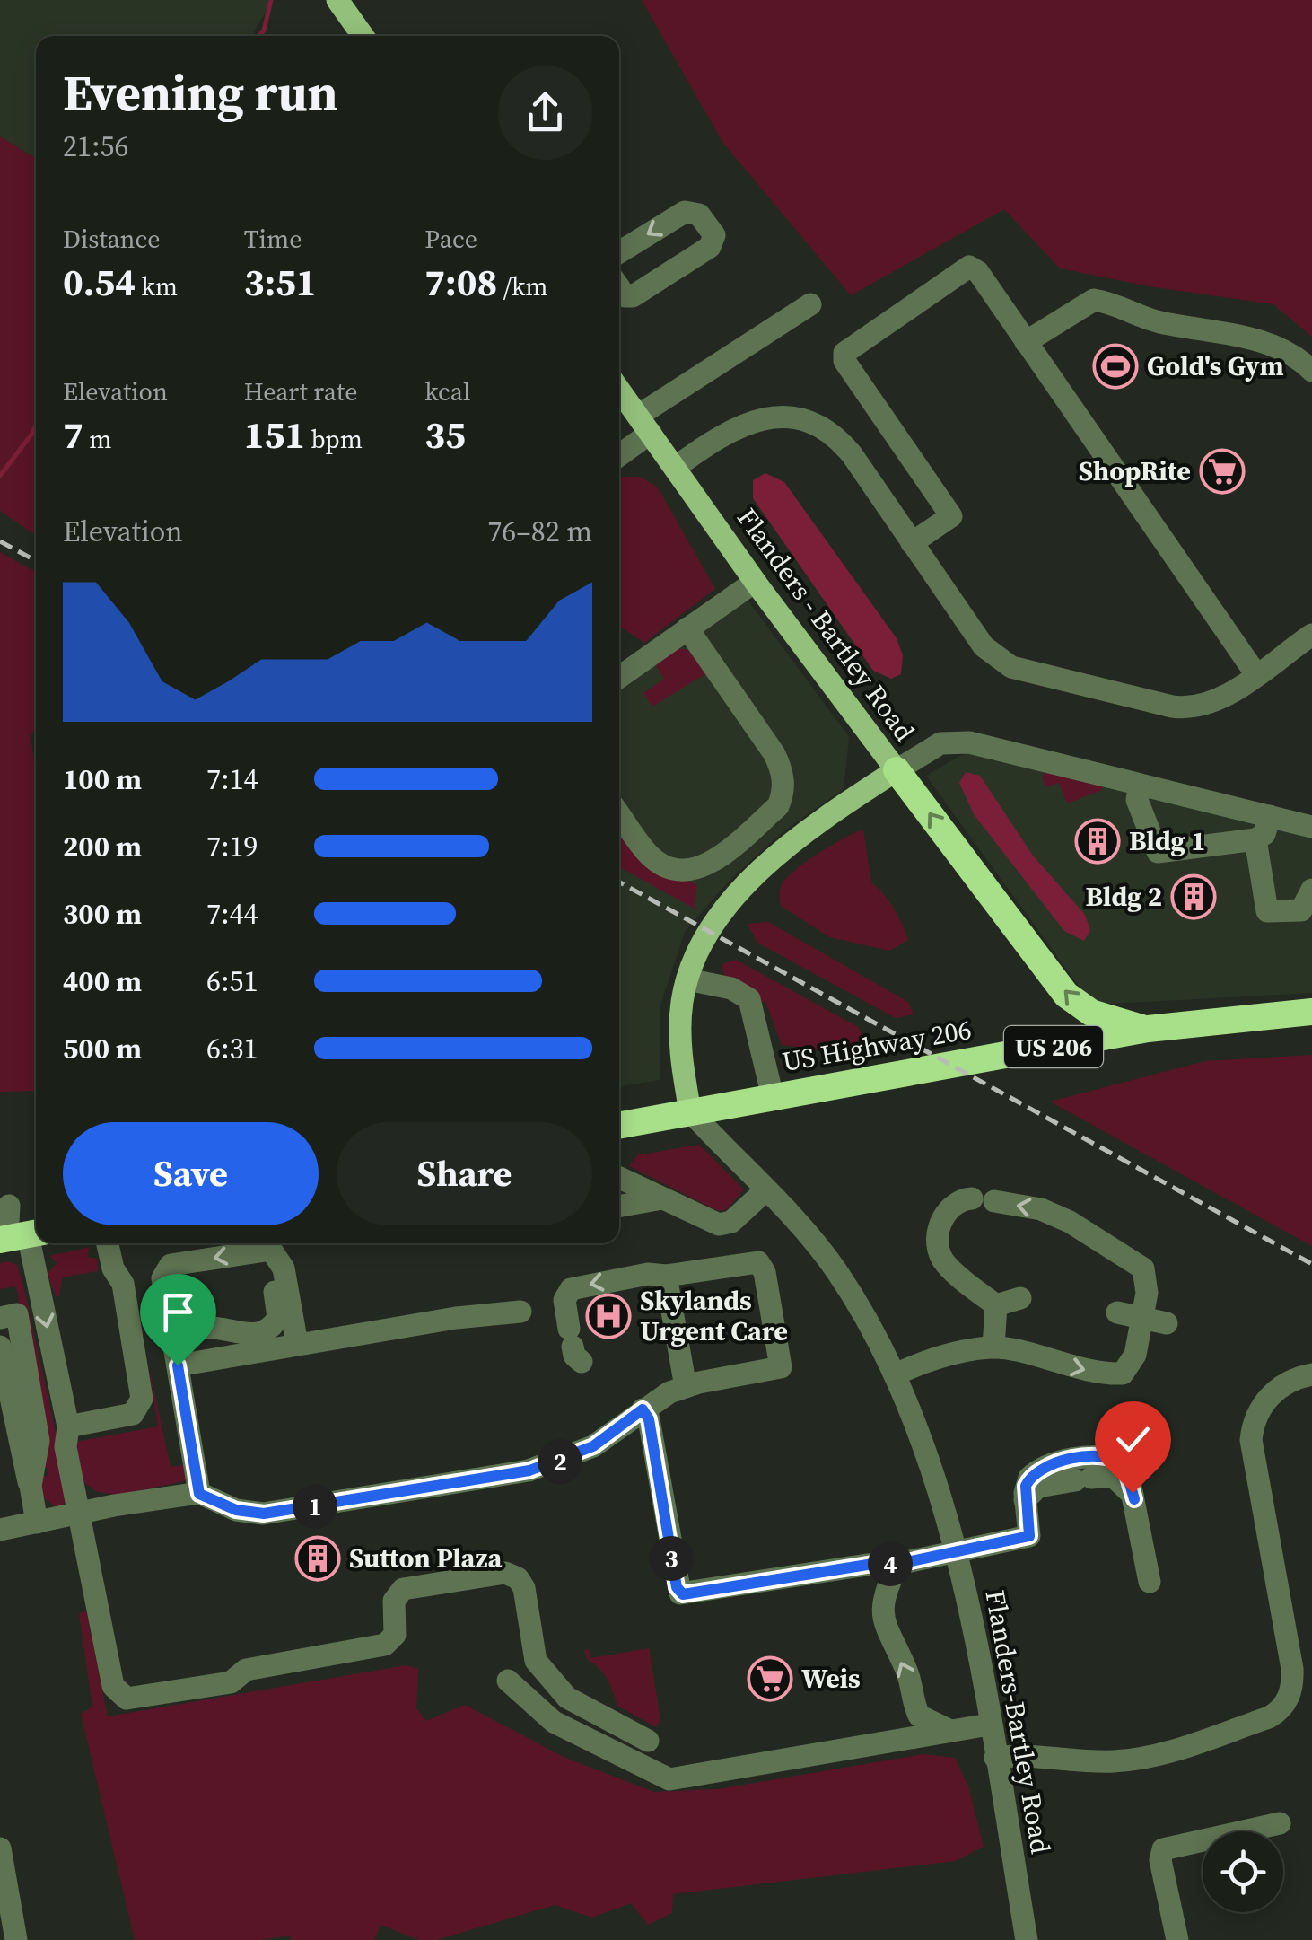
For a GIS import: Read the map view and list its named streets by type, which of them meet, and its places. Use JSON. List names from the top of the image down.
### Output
{
  "streets": {
    "highway": ["US Highway 206", "US 206"],
    "main road": ["Flanders - Bartley Road"],
    "street": ["Flanders-Bartley Road"]
  },
  "crossings": [
    ["Flanders - Bartley Road", "US Highway 206"],
    ["Flanders - Bartley Road", "Flanders-Bartley Road"],
    ["US Highway 206", "Flanders-Bartley Road"]
  ],
  "places": {
    "sports": ["Gold's Gym"],
    "supermarket": ["ShopRite", "Weis"],
    "building": ["Bldg 1", "Bldg 2", "Sutton Plaza"],
    "hospital": ["Skylands Urgent Care"]
  },
  "page": {
    "heading": ["Evening run", "21:56"],
    "stats": [
      ["Distance", "0.54 km"],
      ["Time", "3:51"],
      ["Pace", "7:08 /km"],
      ["Elevation", "7 m"],
      ["Heart rate", "151 bpm"],
      ["kcal", "35"]
    ],
    "chart": ["Elevation", "76–82 m"],
    "list": [
      {
        "name": "100 m",
        "note": "7:14"
      },
      {
        "name": "200 m",
        "note": "7:19"
      },
      {
        "name": "300 m",
        "note": "7:44"
      },
      {
        "name": "400 m",
        "note": "6:51"
      },
      {
        "name": "500 m",
        "note": "6:31"
      }
    ],
    "buttons": ["Save", "Share"],
    "pins": [
      "2",
      "1",
      "3",
      "4"
    ]
  }
}
